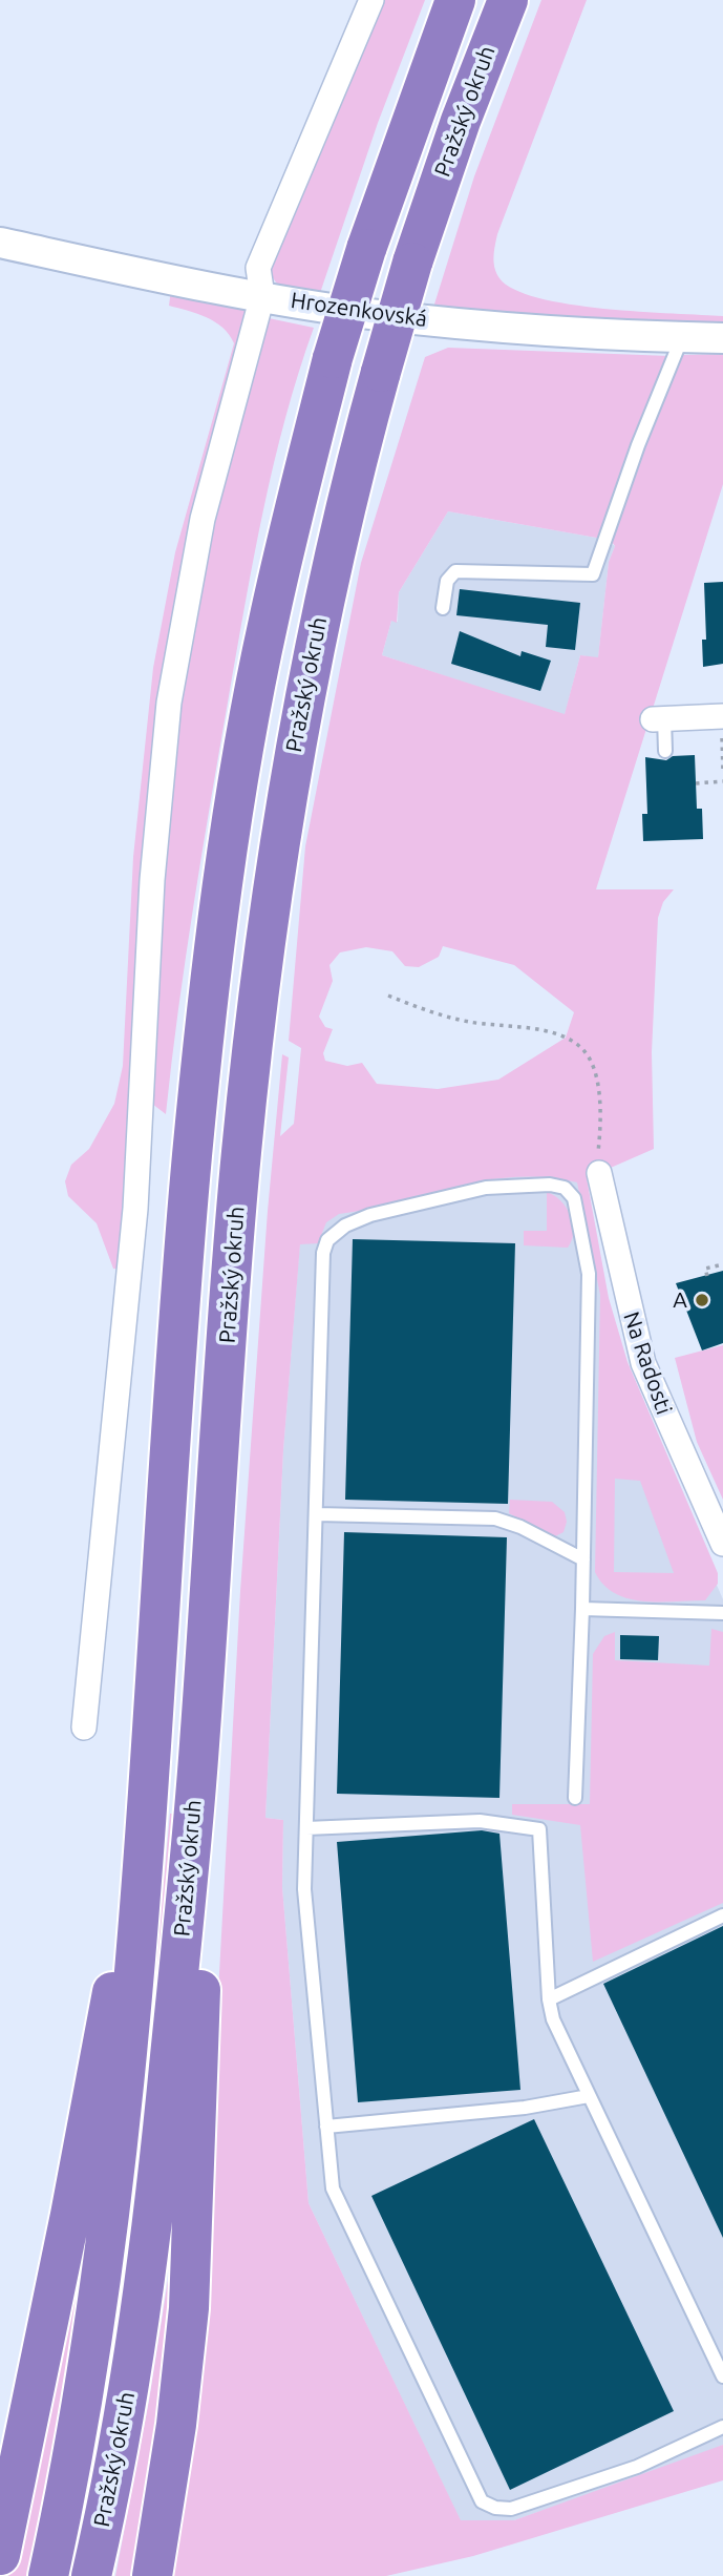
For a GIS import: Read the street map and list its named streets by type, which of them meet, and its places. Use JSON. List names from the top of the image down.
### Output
{
  "streets": {
    "highway": ["Pražský okruh"],
    "street": ["Hrozenkovská", "Na Radosti"]
  },
  "places": ["A"]
}
